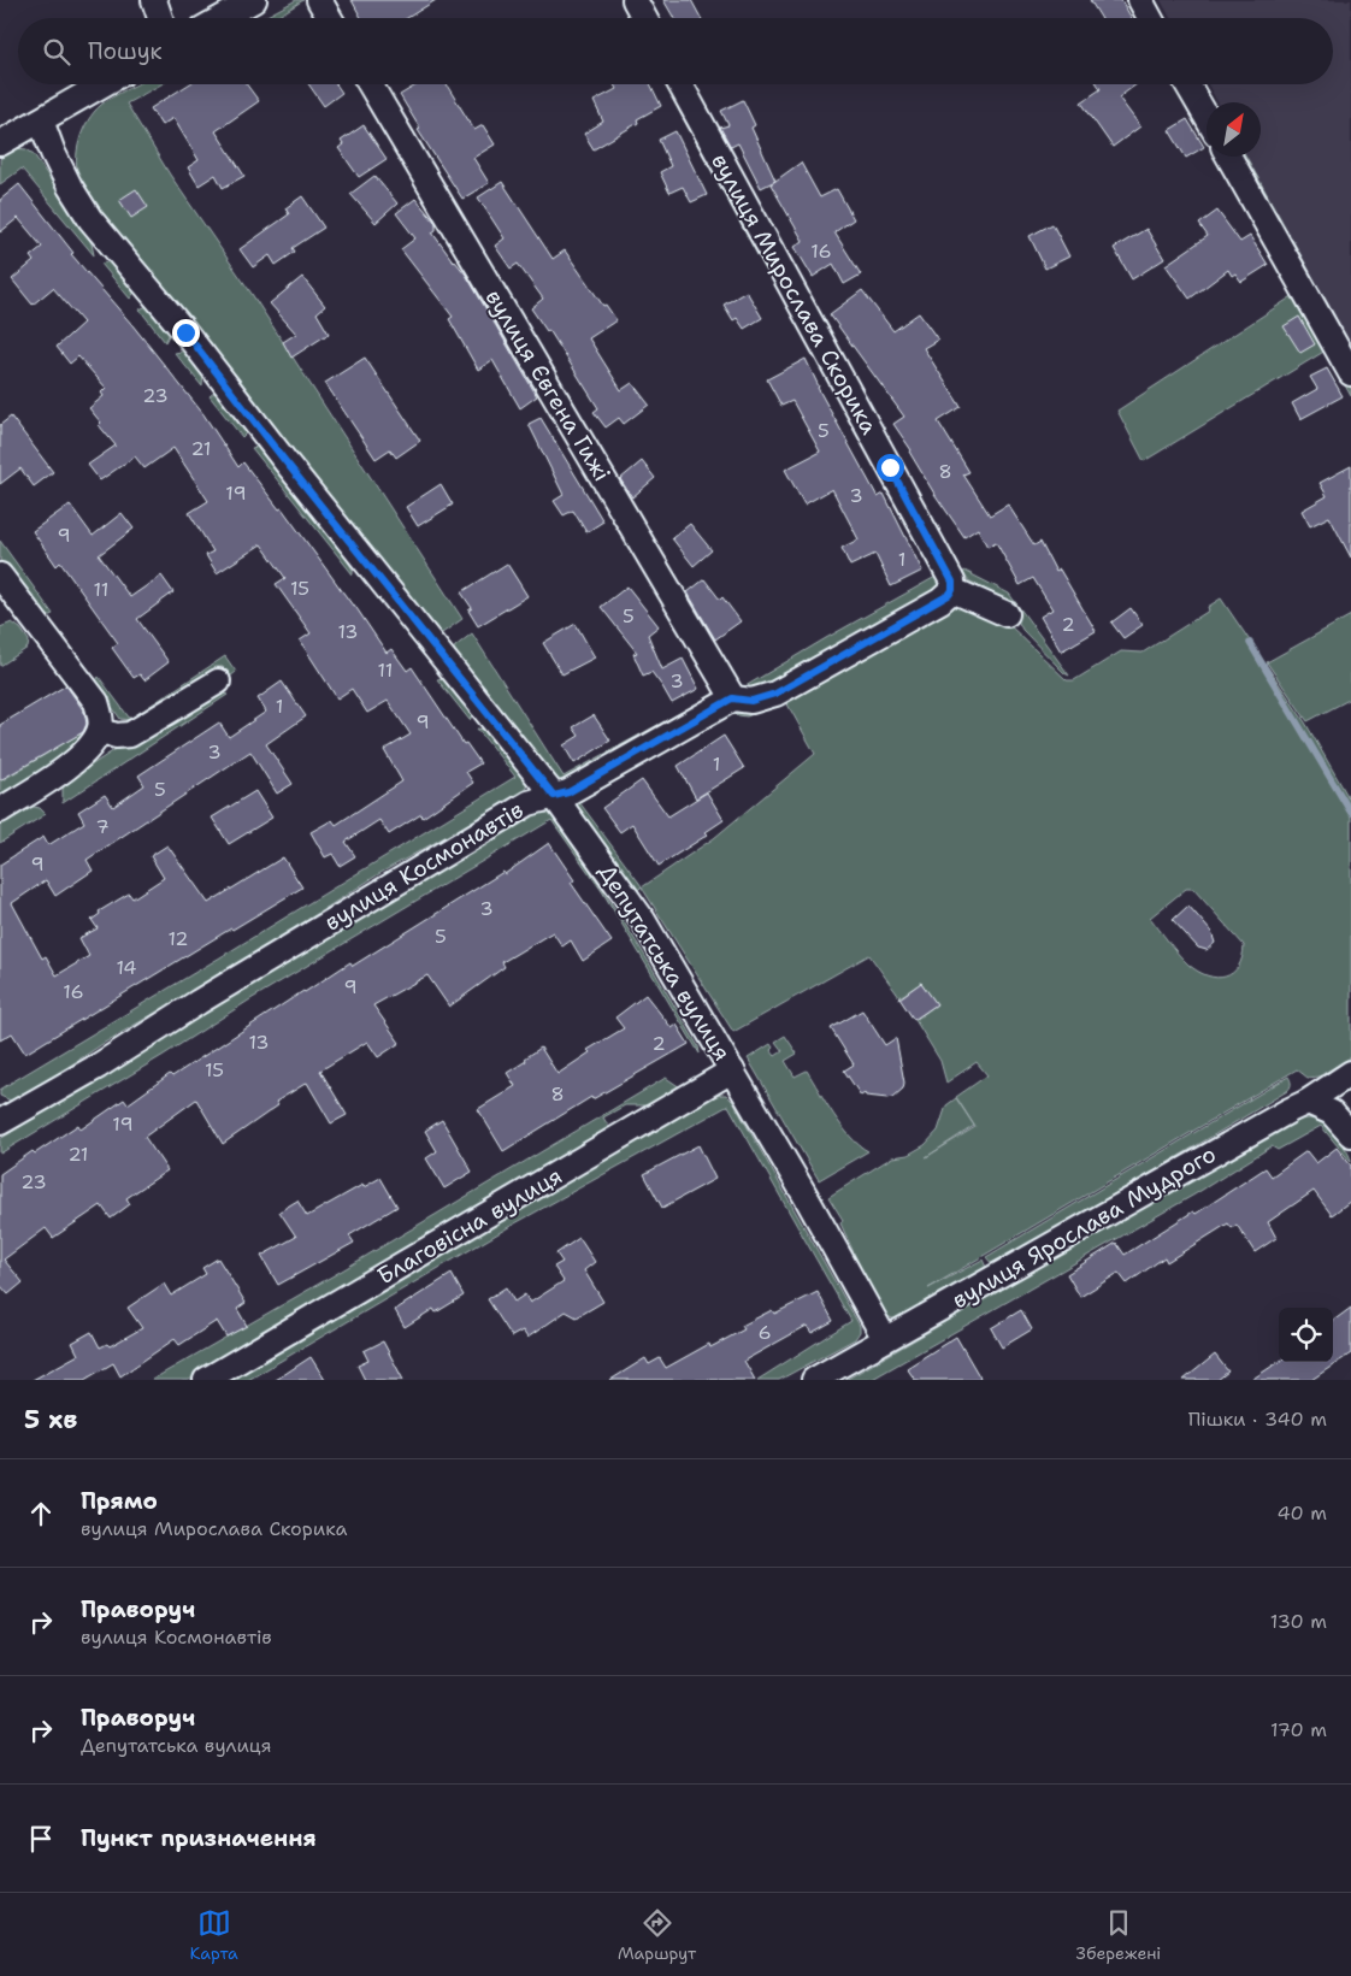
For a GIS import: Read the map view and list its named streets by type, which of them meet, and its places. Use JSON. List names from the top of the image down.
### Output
{
  "streets": {
    "street": [
      "вулиця Мирослава Скорика",
      "вулиця Євгена Гижі",
      "вулиця Космонавтів",
      "Депутатська вулиця",
      "Благовісна вулиця",
      "вулиця Ярослава Мудрого"
    ]
  },
  "crossings": [
    ["вулиця Мирослава Скорика", "вулиця Космонавтів"],
    ["вулиця Євгена Гижі", "вулиця Космонавтів"],
    ["вулиця Космонавтів", "Депутатська вулиця"],
    ["Депутатська вулиця", "Благовісна вулиця"],
    ["Депутатська вулиця", "вулиця Ярослава Мудрого"]
  ],
  "house_numbers": [
    "16",
    "23",
    "5",
    "21",
    "8",
    "19",
    "3",
    "9",
    "1",
    "15",
    "11",
    "5",
    "2",
    "13",
    "11",
    "3",
    "1",
    "9",
    "3",
    "1",
    "5",
    "7",
    "9",
    "3",
    "5",
    "12",
    "14",
    "9",
    "16",
    "13",
    "2",
    "15",
    "8",
    "19",
    "21",
    "23",
    "6"
  ],
  "north": "top right",
  "page": {
    "search": "Пошук",
    "heading": ["5 хв", "Пішки · 340 m"],
    "list": [
      ["Прямо", "вулиця Мирослава Скорика", "40 m"],
      ["Праворуч", "вулиця Космонавтів", "130 m"],
      ["Праворуч", "Депутатська вулиця", "170 m"],
      "Пункт призначення"
    ],
    "nav": ["Карта", "Маршрут", "Збережені"]
  }
}
